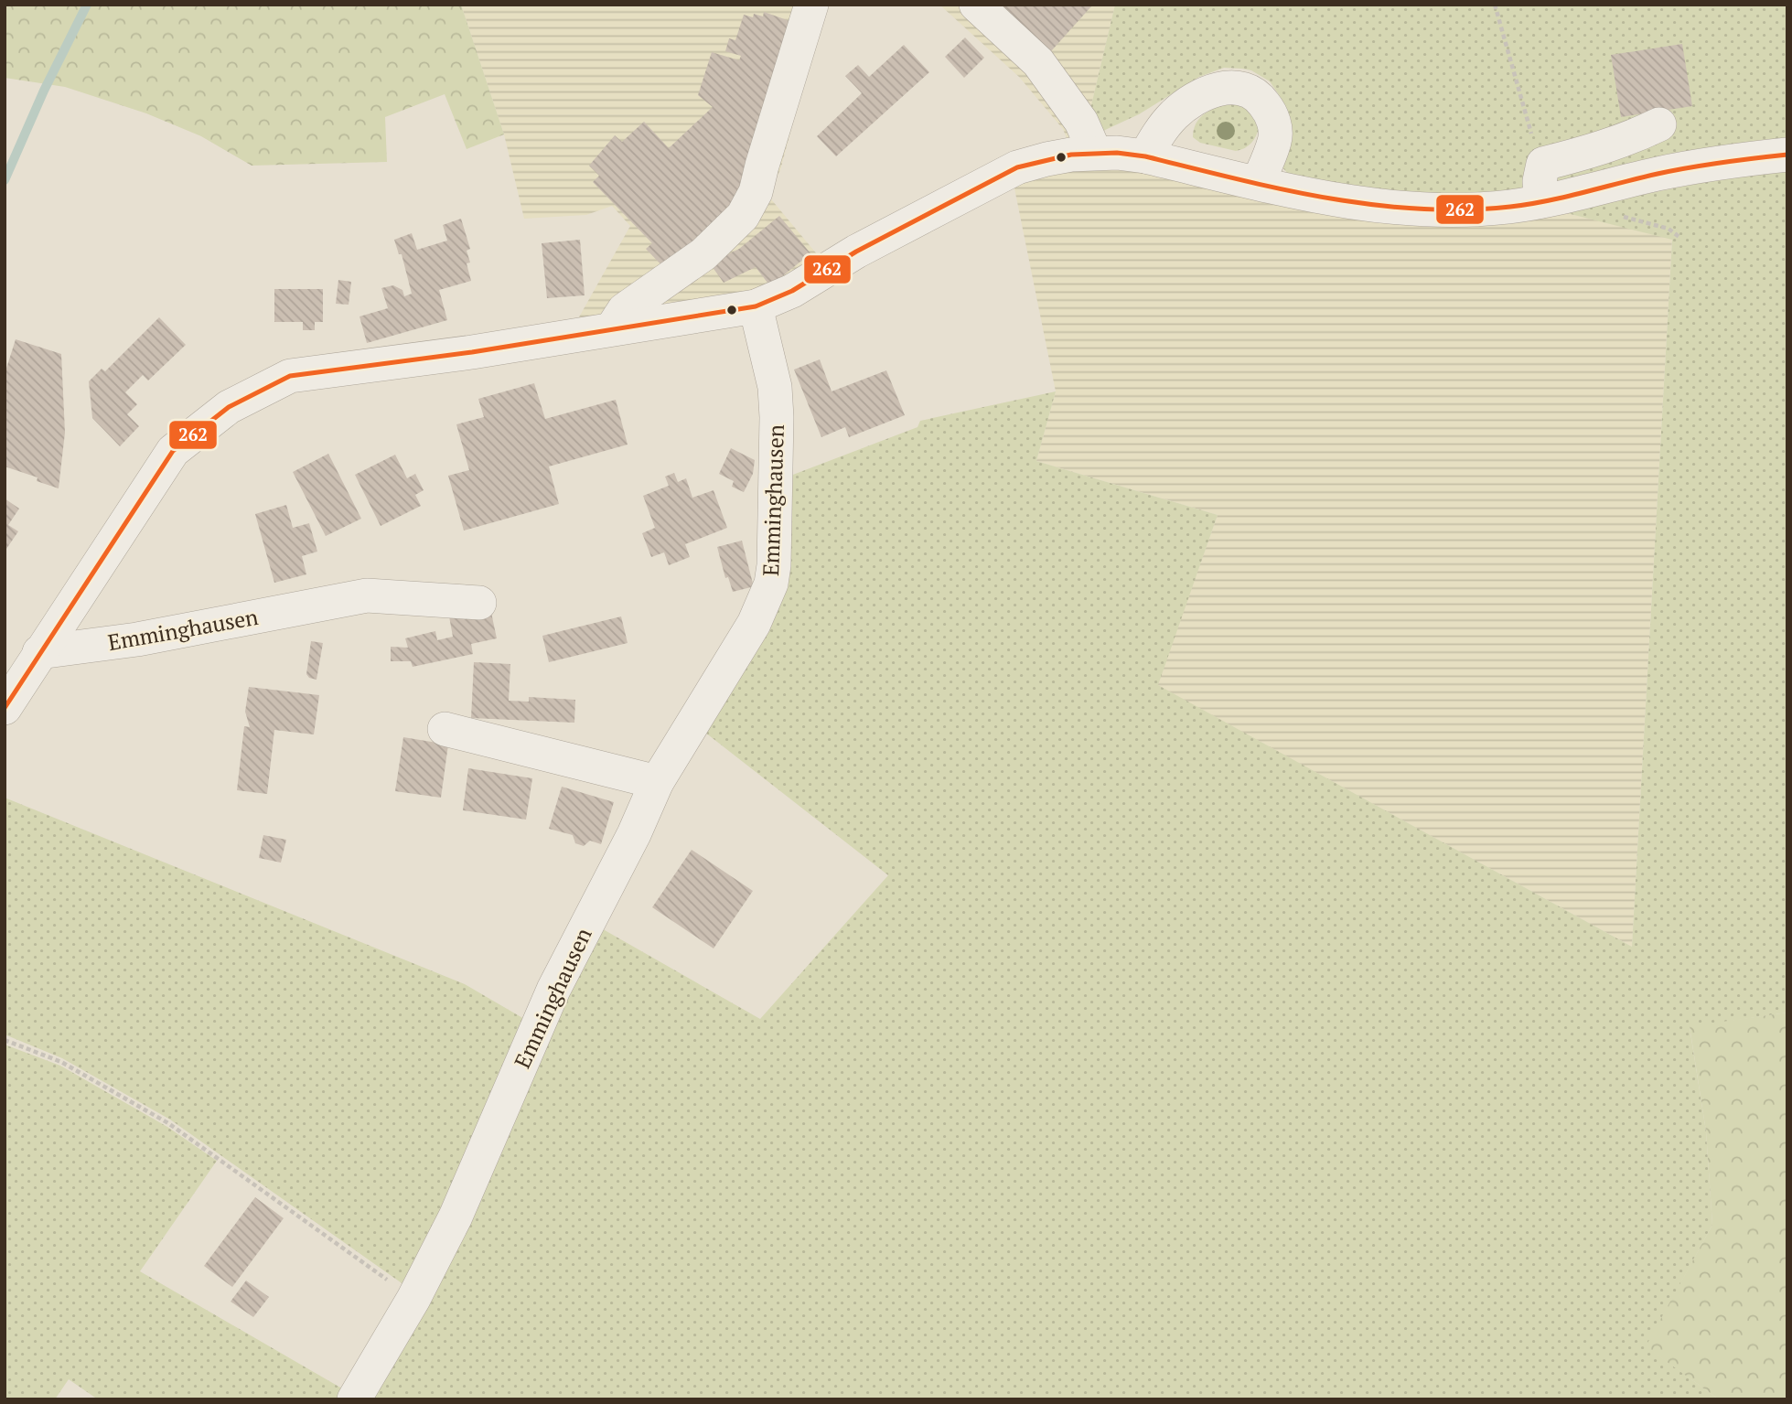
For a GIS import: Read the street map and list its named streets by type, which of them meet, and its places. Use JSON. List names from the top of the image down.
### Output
{
  "streets": {
    "street": ["Emminghausen"]
  },
  "lines": ["transit line 262"]
}
